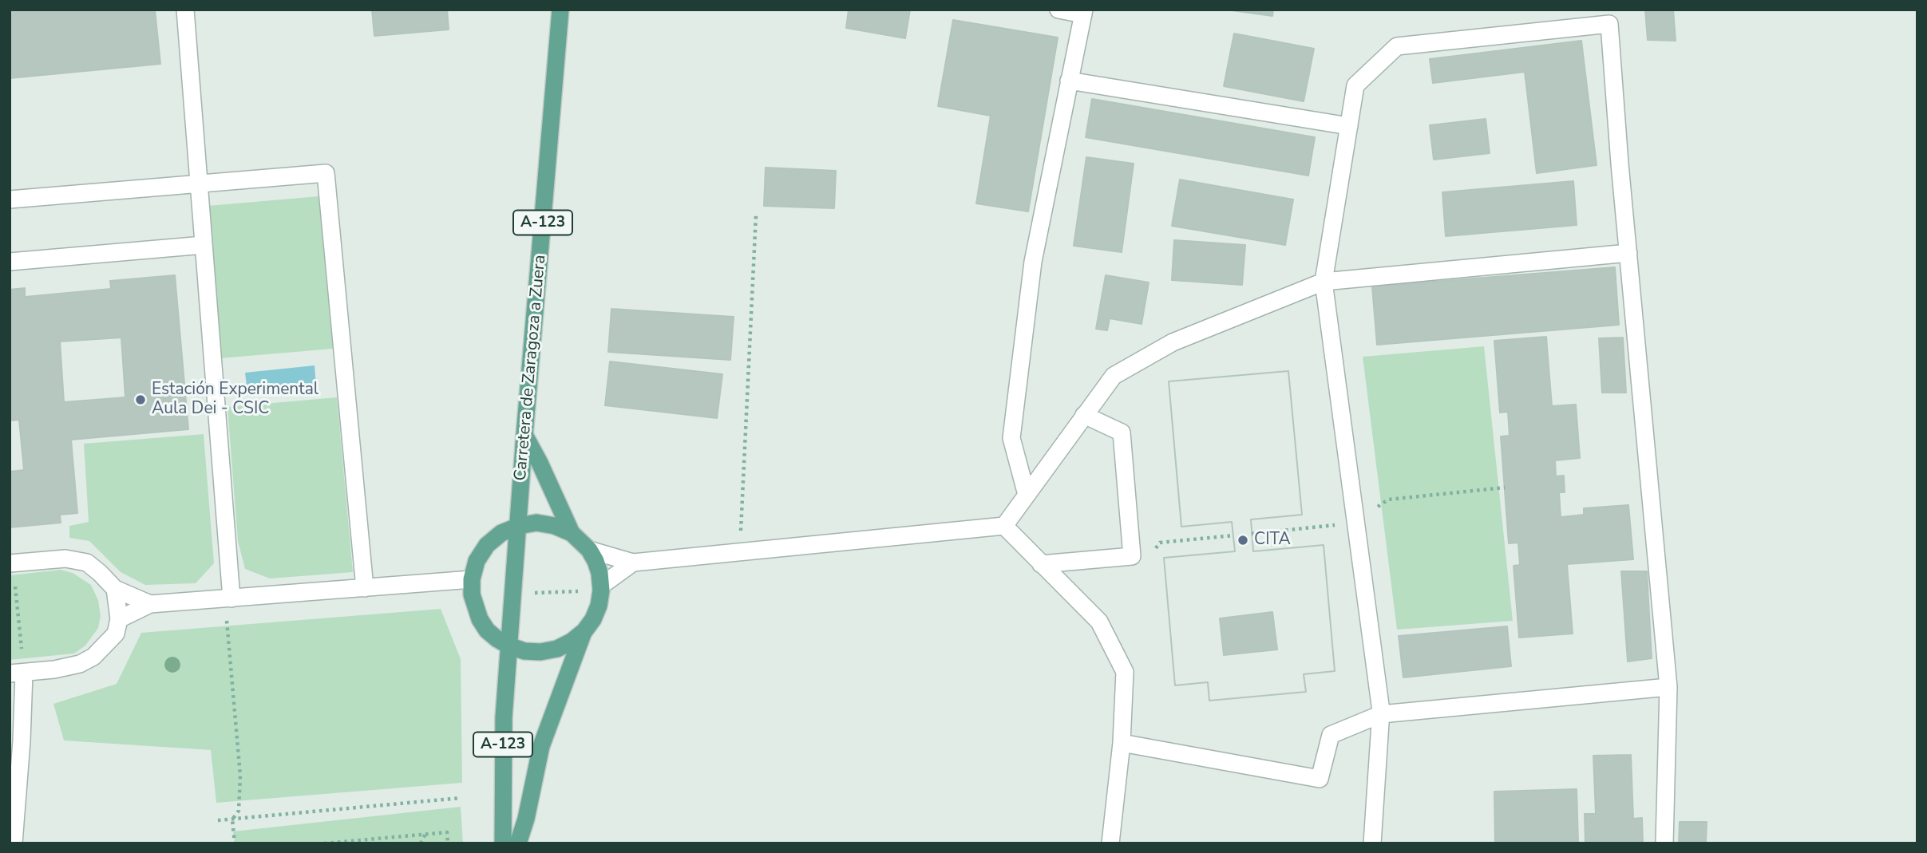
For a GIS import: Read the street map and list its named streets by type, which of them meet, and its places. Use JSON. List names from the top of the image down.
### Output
{
  "streets": {
    "main road": ["A-123", "Carretera de Zaragoza a Zuera"]
  },
  "crossings": [
    ["A-123", "Carretera de Zaragoza a Zuera"]
  ],
  "places": ["Estación Experimental Aula Dei - CSIC", "CITA"]
}
